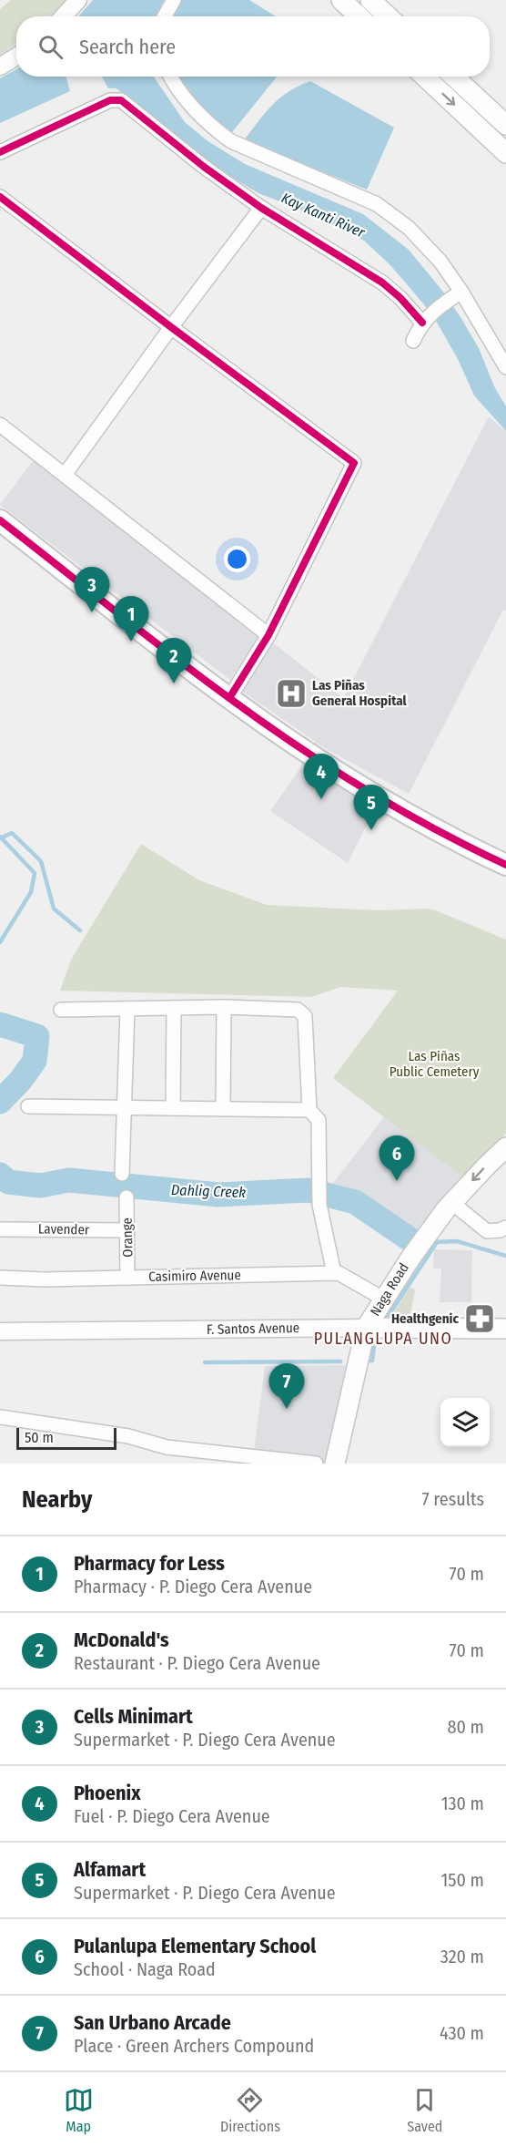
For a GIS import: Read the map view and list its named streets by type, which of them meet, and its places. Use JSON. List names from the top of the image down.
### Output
{
  "streets": {
    "main road": ["Naga Road", "F. Santos Avenue"],
    "street": ["Lavender", "Orange", "Casimiro Avenue"]
  },
  "crossings": [
    ["Lavender", "Orange"],
    ["Orange", "Casimiro Avenue"],
    ["Casimiro Avenue", "Naga Road"],
    ["Naga Road", "F. Santos Avenue"]
  ],
  "districts": ["PULANGLUPA UNO"],
  "water": ["Kay Kanti River", "Dahlig Creek"],
  "parks": ["Las Piñas Public Cemetery"],
  "places": {
    "hospital": ["Las Piñas General Hospital"],
    "pharmacy": ["Healthgenic"]
  },
  "scale_bar": "50 m",
  "page": {
    "search": "Search here",
    "pins": [
      "3",
      "1",
      "2",
      "4",
      "5",
      "6",
      "7"
    ],
    "scale": "50 m",
    "heading": ["Nearby", "7 results"],
    "list": [
      {
        "mark": "1",
        "name": "Pharmacy for Less",
        "note": "Pharmacy · P. Diego Cera Avenue",
        "value": "70 m"
      },
      {
        "mark": "2",
        "name": "McDonald's",
        "note": "Restaurant · P. Diego Cera Avenue",
        "value": "70 m"
      },
      {
        "mark": "3",
        "name": "Cells Minimart",
        "note": "Supermarket · P. Diego Cera Avenue",
        "value": "80 m"
      },
      {
        "mark": "4",
        "name": "Phoenix",
        "note": "Fuel · P. Diego Cera Avenue",
        "value": "130 m"
      },
      {
        "mark": "5",
        "name": "Alfamart",
        "note": "Supermarket · P. Diego Cera Avenue",
        "value": "150 m"
      },
      {
        "mark": "6",
        "name": "Pulanlupa Elementary School",
        "note": "School · Naga Road",
        "value": "320 m"
      },
      {
        "mark": "7",
        "name": "San Urbano Arcade",
        "note": "Place · Green Archers Compound",
        "value": "430 m"
      }
    ],
    "nav": ["Map", "Directions", "Saved"]
  }
}
